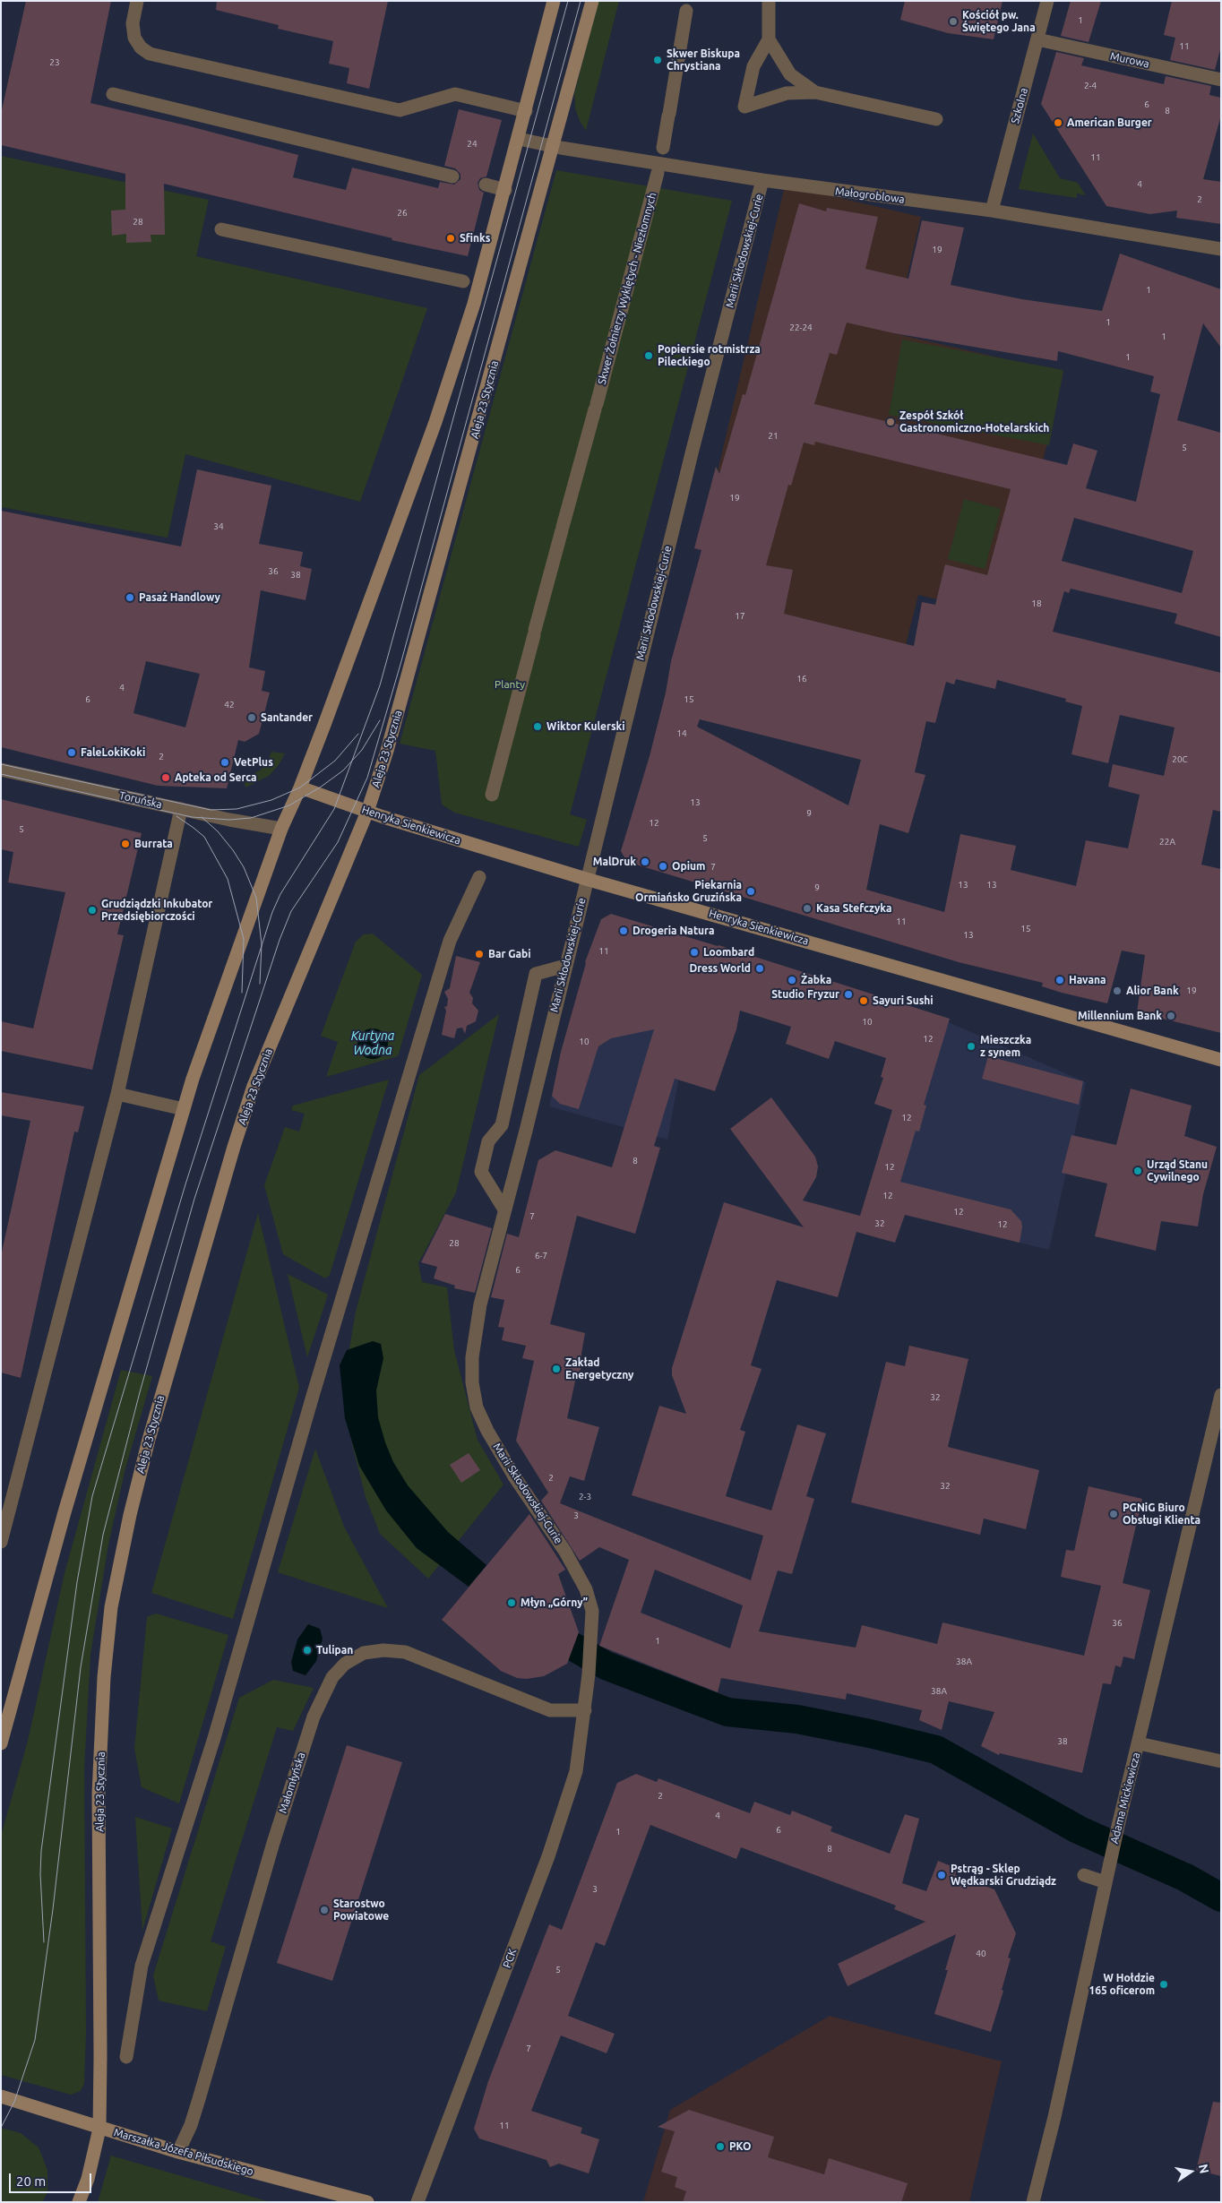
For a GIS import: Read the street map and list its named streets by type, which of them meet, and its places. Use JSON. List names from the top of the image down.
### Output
{
  "streets": {
    "street": [
      "Murowa",
      "Szkolna",
      "Małogroblowa",
      "Marii Skłodowskiej-Curie",
      "Skwer Żołnierzy Wyklętych - Niezłomnych",
      "Aleja 23 Stycznia",
      "Toruńska",
      "Henryka Sienkiewicza",
      "Małomłyńska",
      "Adama Mickiewicza",
      "PCK",
      "Marszałka Józefa Piłsudskiego"
    ]
  },
  "crossings": [
    ["Murowa", "Szkolna"],
    ["Szkolna", "Małogroblowa"],
    ["Małogroblowa", "Marii Skłodowskiej-Curie"],
    ["Małogroblowa", "Aleja 23 Stycznia"],
    ["Marii Skłodowskiej-Curie", "Henryka Sienkiewicza"],
    ["Marii Skłodowskiej-Curie", "Małomłyńska"],
    ["Marii Skłodowskiej-Curie", "PCK"],
    ["Aleja 23 Stycznia", "Henryka Sienkiewicza"],
    ["Aleja 23 Stycznia", "Marszałka Józefa Piłsudskiego"],
    ["Małomłyńska", "PCK"],
    ["Małomłyńska", "Marszałka Józefa Piłsudskiego"]
  ],
  "water": ["Kurtyna Wodna"],
  "parks": ["Planty"],
  "places": [
    "Kościół pw. Świętego Jana",
    "Skwer Biskupa Chrystiana",
    "American Burger",
    "Sfinks",
    "Popiersie rotmistrza Pileckiego",
    "Zespół Szkół Gastronomiczno-Hotelarskich",
    "Pasaż Handlowy",
    "Santander",
    "Wiktor Kulerski",
    "FaleLokiKoki",
    "VetPlus",
    "Apteka od Serca",
    "Burrata",
    "MalDruk",
    "Opium",
    "Piekarnia Ormiańsko Gruzińska",
    "Kasa Stefczyka",
    "Grudziądzki Inkubator Przedsiębiorczości",
    "Drogeria Natura",
    "Loombard",
    "Bar Gabi",
    "Dress World",
    "Żabka",
    "Havana",
    "Alior Bank",
    "Studio Fryzur",
    "Sayuri Sushi",
    "Millennium Bank",
    "Mieszczka z synem",
    "Urząd Stanu Cywilnego",
    "Zakład Energetyczny",
    "PGNiG Biuro Obsługi Klienta",
    "Młyn „Górny”",
    "Tulipan",
    "Pstrąg - Sklep Wędkarski Grudziądz",
    "Starostwo Powiatowe",
    "W Hołdzie 165 oficerom",
    "PKO"
  ],
  "house_numbers": [
    "1",
    "11",
    "23",
    "2-4",
    "6",
    "8",
    "24",
    "11",
    "4",
    "2",
    "26",
    "28",
    "19",
    "1",
    "1",
    "22-24",
    "1",
    "1",
    "21",
    "5",
    "19",
    "34",
    "36",
    "38",
    "18",
    "17",
    "16",
    "4",
    "6",
    "15",
    "42",
    "14",
    "2",
    "20C",
    "13",
    "9",
    "12",
    "5",
    "5",
    "22A",
    "7",
    "13",
    "13",
    "9",
    "11",
    "15",
    "13",
    "11",
    "19",
    "10",
    "12",
    "10",
    "12",
    "8",
    "12",
    "12",
    "12",
    "7",
    "32",
    "12",
    "28",
    "6-7",
    "6",
    "32",
    "2",
    "32",
    "2-3",
    "3",
    "36",
    "1",
    "38A",
    "38A",
    "38",
    "2",
    "4",
    "6",
    "1",
    "8",
    "3",
    "40",
    "5",
    "7",
    "11"
  ],
  "scale_bar": "20 m",
  "north": "right"
}
